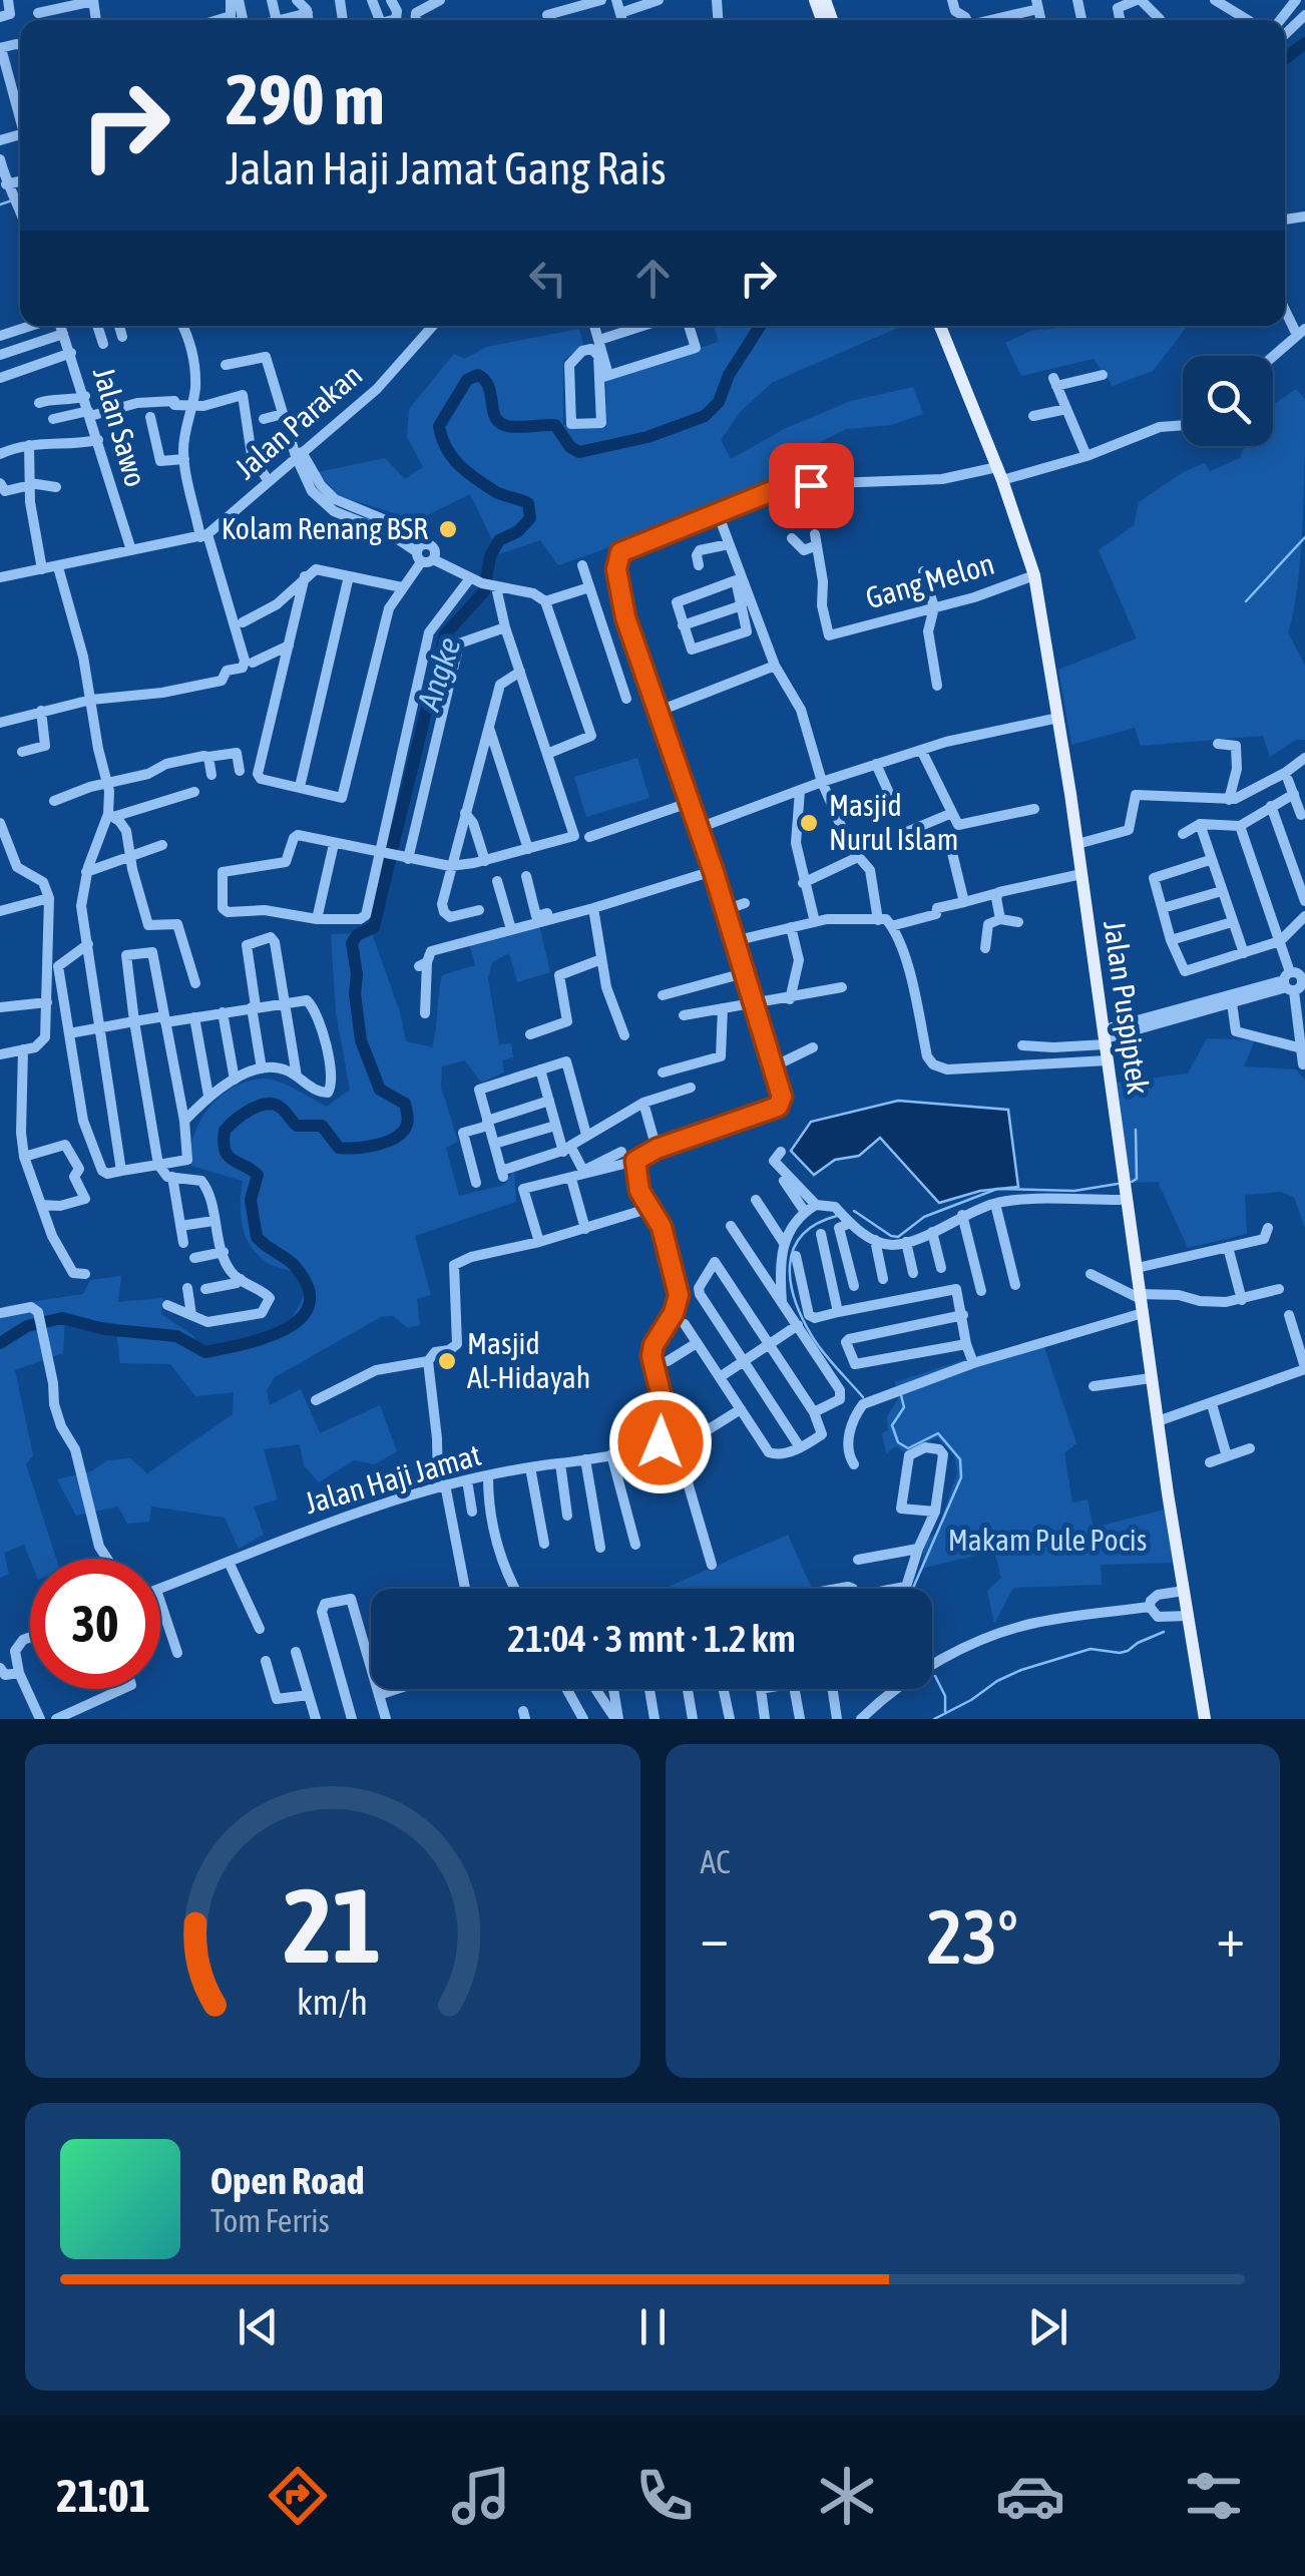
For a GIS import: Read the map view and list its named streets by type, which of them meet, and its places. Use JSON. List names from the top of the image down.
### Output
{
  "streets": {
    "main road": ["Jalan Puspiptek"],
    "street": [
      "Jalan Parakan",
      "Jalan Sawo",
      "Gang Melon",
      "Jalan Haji Jamat"
    ]
  },
  "crossings": [
    ["Gang Melon", "Jalan Puspiptek"]
  ],
  "water": ["Angke"],
  "parks": ["Makam Pule Pocis"],
  "places": ["Kolam Renang BSR", "Masjid Nurul Islam", "Masjid Al-Hidayah"],
  "page": {
    "turn": ["290 m", "Jalan Haji Jamat Gang Rais"],
    "limit": "30",
    "trip": "21:04 · 3 mnt · 1.2 km",
    "tile": "AC",
    "heat": ["−", "23°", "+"],
    "song": ["Open Road", "Tom Ferris"],
    "tabs": "21:01",
    "gauge": ["21", "km/h"]
  }
}
